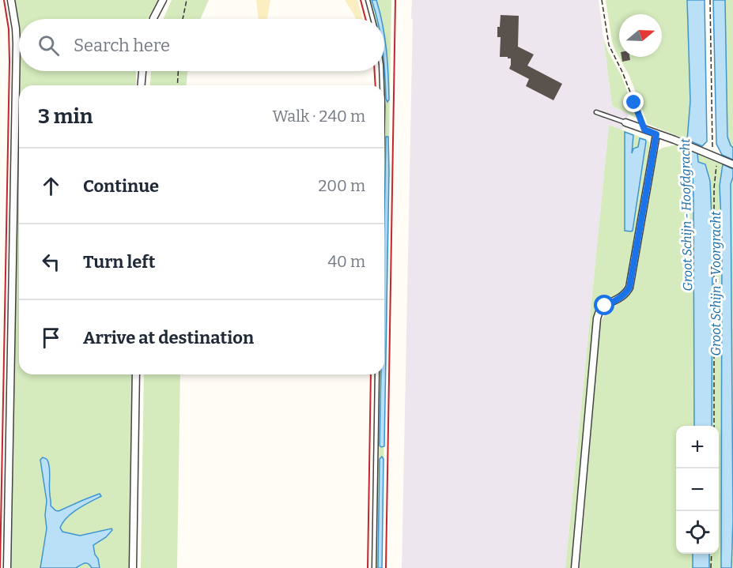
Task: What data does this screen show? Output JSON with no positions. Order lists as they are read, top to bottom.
{
  "water": ["Groot Schijn - Hoofdgracht", "Groot Schijn - Voorgracht"],
  "north": "right",
  "page": {
    "search": "Search here",
    "heading": ["3 min", "Walk · 240 m"],
    "list": [
      ["Continue", "200 m"],
      ["Turn left", "40 m"],
      "Arrive at destination"
    ],
    "map_buttons": ["+", "−"]
  }
}
